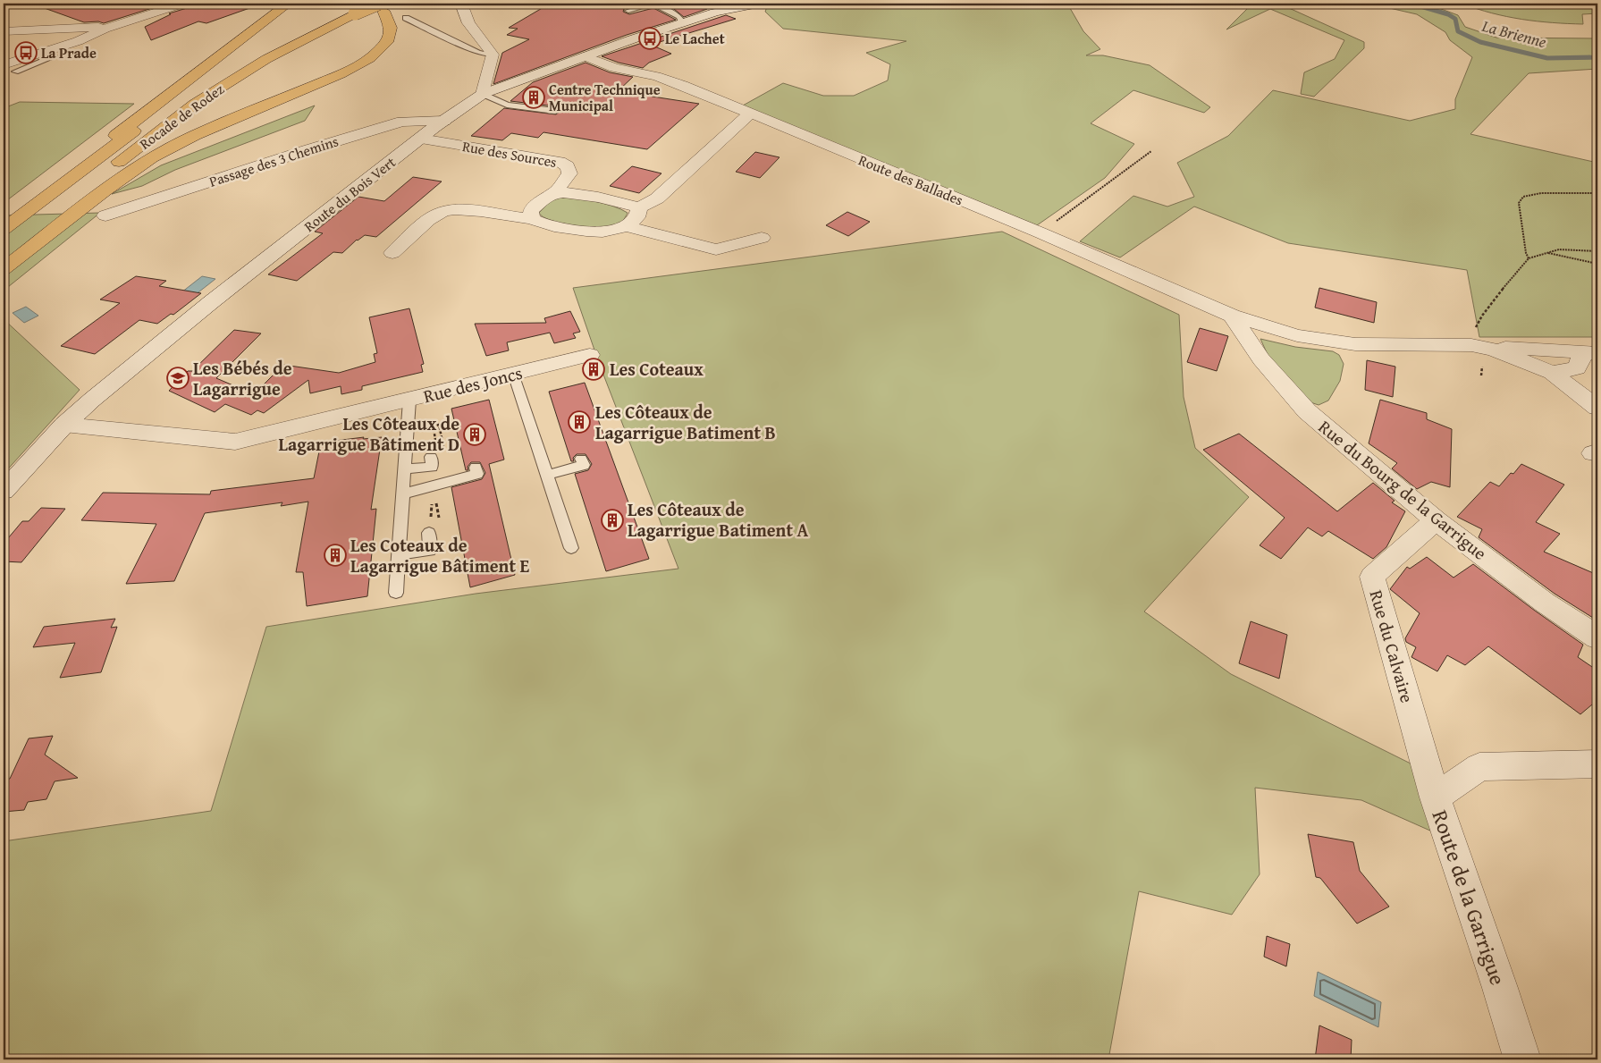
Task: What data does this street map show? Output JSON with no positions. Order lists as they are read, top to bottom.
{
  "streets": {
    "highway": ["Rocade de Rodez"],
    "street": [
      "Rue des Sources",
      "Passage des 3 Chemins",
      "Route des Ballades",
      "Route du Bois Vert",
      "Rue des Joncs",
      "Rue du Bourg de la Garrigue",
      "Rue du Calvaire",
      "Route de la Garrigue"
    ]
  },
  "crossings": [
    ["Rue des Sources", "Route du Bois Vert"],
    ["Passage des 3 Chemins", "Route du Bois Vert"],
    ["Route des Ballades", "Route du Bois Vert"],
    ["Route des Ballades", "Rue du Bourg de la Garrigue"],
    ["Route du Bois Vert", "Rue des Joncs"],
    ["Rue du Bourg de la Garrigue", "Rue du Calvaire"],
    ["Rue du Calvaire", "Route de la Garrigue"]
  ],
  "water": ["La Brienne"],
  "places": {
    "bus stop": ["Le Lachet", "La Prade"],
    "building": [
      "Centre Technique Municipal",
      "Les Coteaux",
      "Les Côteaux de Lagarrigue Batiment B",
      "Les Côteaux de Lagarrigue Bâtiment D",
      "Les Côteaux de Lagarrigue Batiment A",
      "Les Coteaux de Lagarrigue Bâtiment E"
    ],
    "school or university": ["Les Bébés de Lagarrigue"]
  }
}
